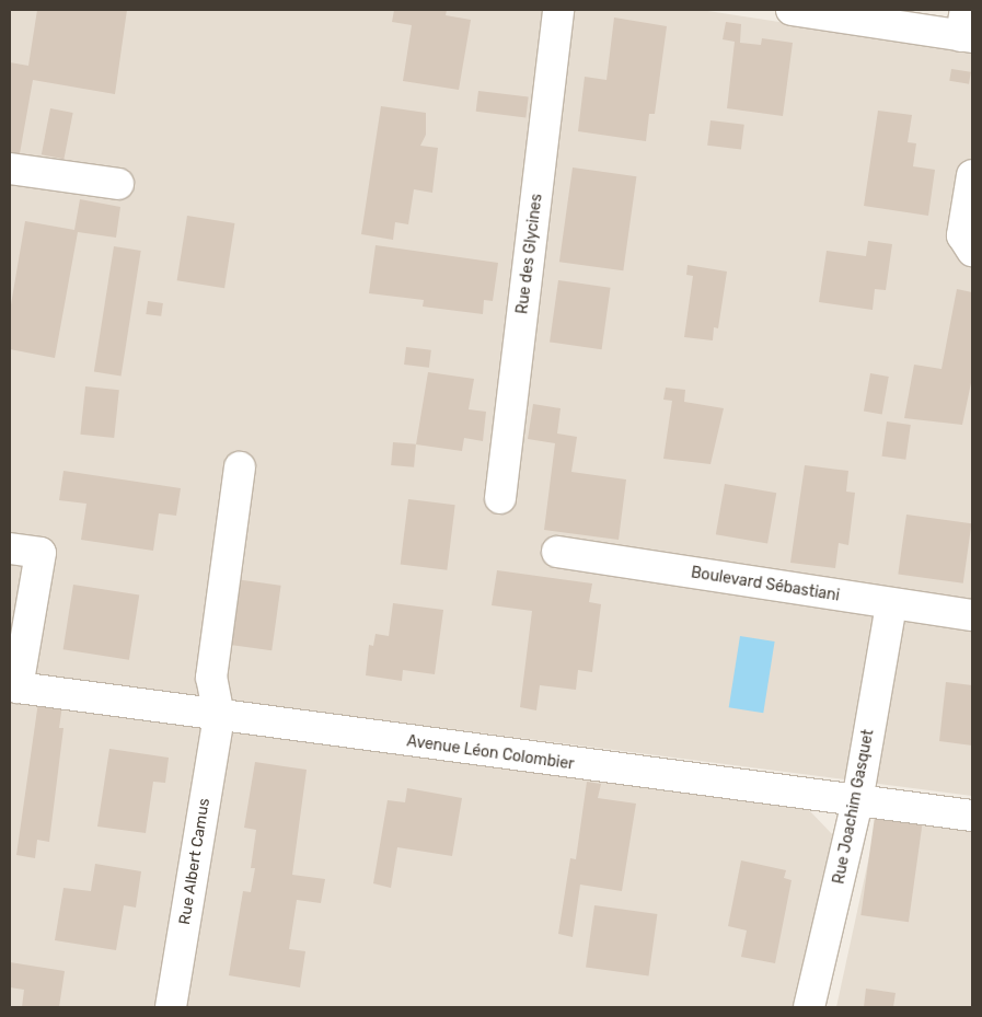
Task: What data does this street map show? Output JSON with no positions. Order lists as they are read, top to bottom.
{
  "streets": {
    "street": [
      "Rue des Glycines",
      "Boulevard Sébastiani",
      "Avenue Léon Colombier",
      "Rue Joachim Gasquet",
      "Rue Albert Camus"
    ]
  },
  "crossings": [
    ["Boulevard Sébastiani", "Rue Joachim Gasquet"],
    ["Avenue Léon Colombier", "Rue Joachim Gasquet"],
    ["Avenue Léon Colombier", "Rue Albert Camus"]
  ]
}
